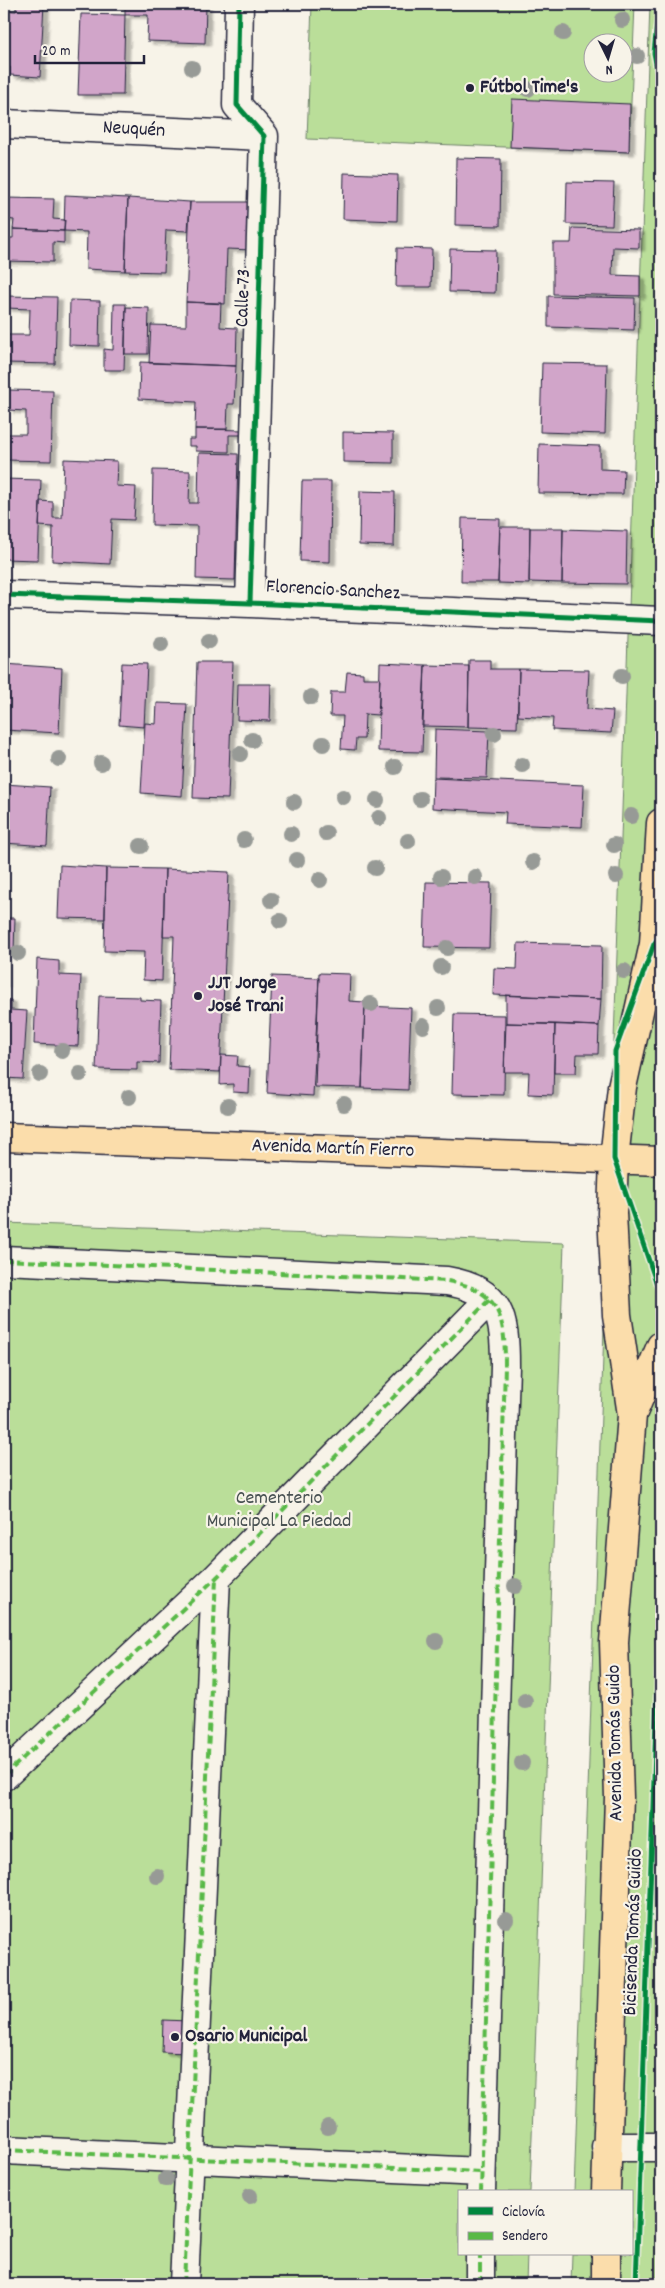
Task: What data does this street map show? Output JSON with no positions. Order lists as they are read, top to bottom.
{
  "streets": {
    "main road": ["Avenida Martín Fierro", "Avenida Tomás Guido"],
    "street": ["Neuquén", "Calle 73", "Florencio Sanchez"],
    "cycle path": ["Bicisenda Tomás Guido"]
  },
  "crossings": [
    ["Neuquén", "Calle 73"],
    ["Calle 73", "Florencio Sanchez"],
    ["Avenida Martín Fierro", "Avenida Tomás Guido"]
  ],
  "parks": ["Cementerio Municipal La Piedad"],
  "places": ["Fútbol Time's", "JJT Jorge José Trani", "Osario Municipal"],
  "legend": ["Ciclovía", "Sendero"],
  "scale_bar": "20 m",
  "north": "bottom"
}
